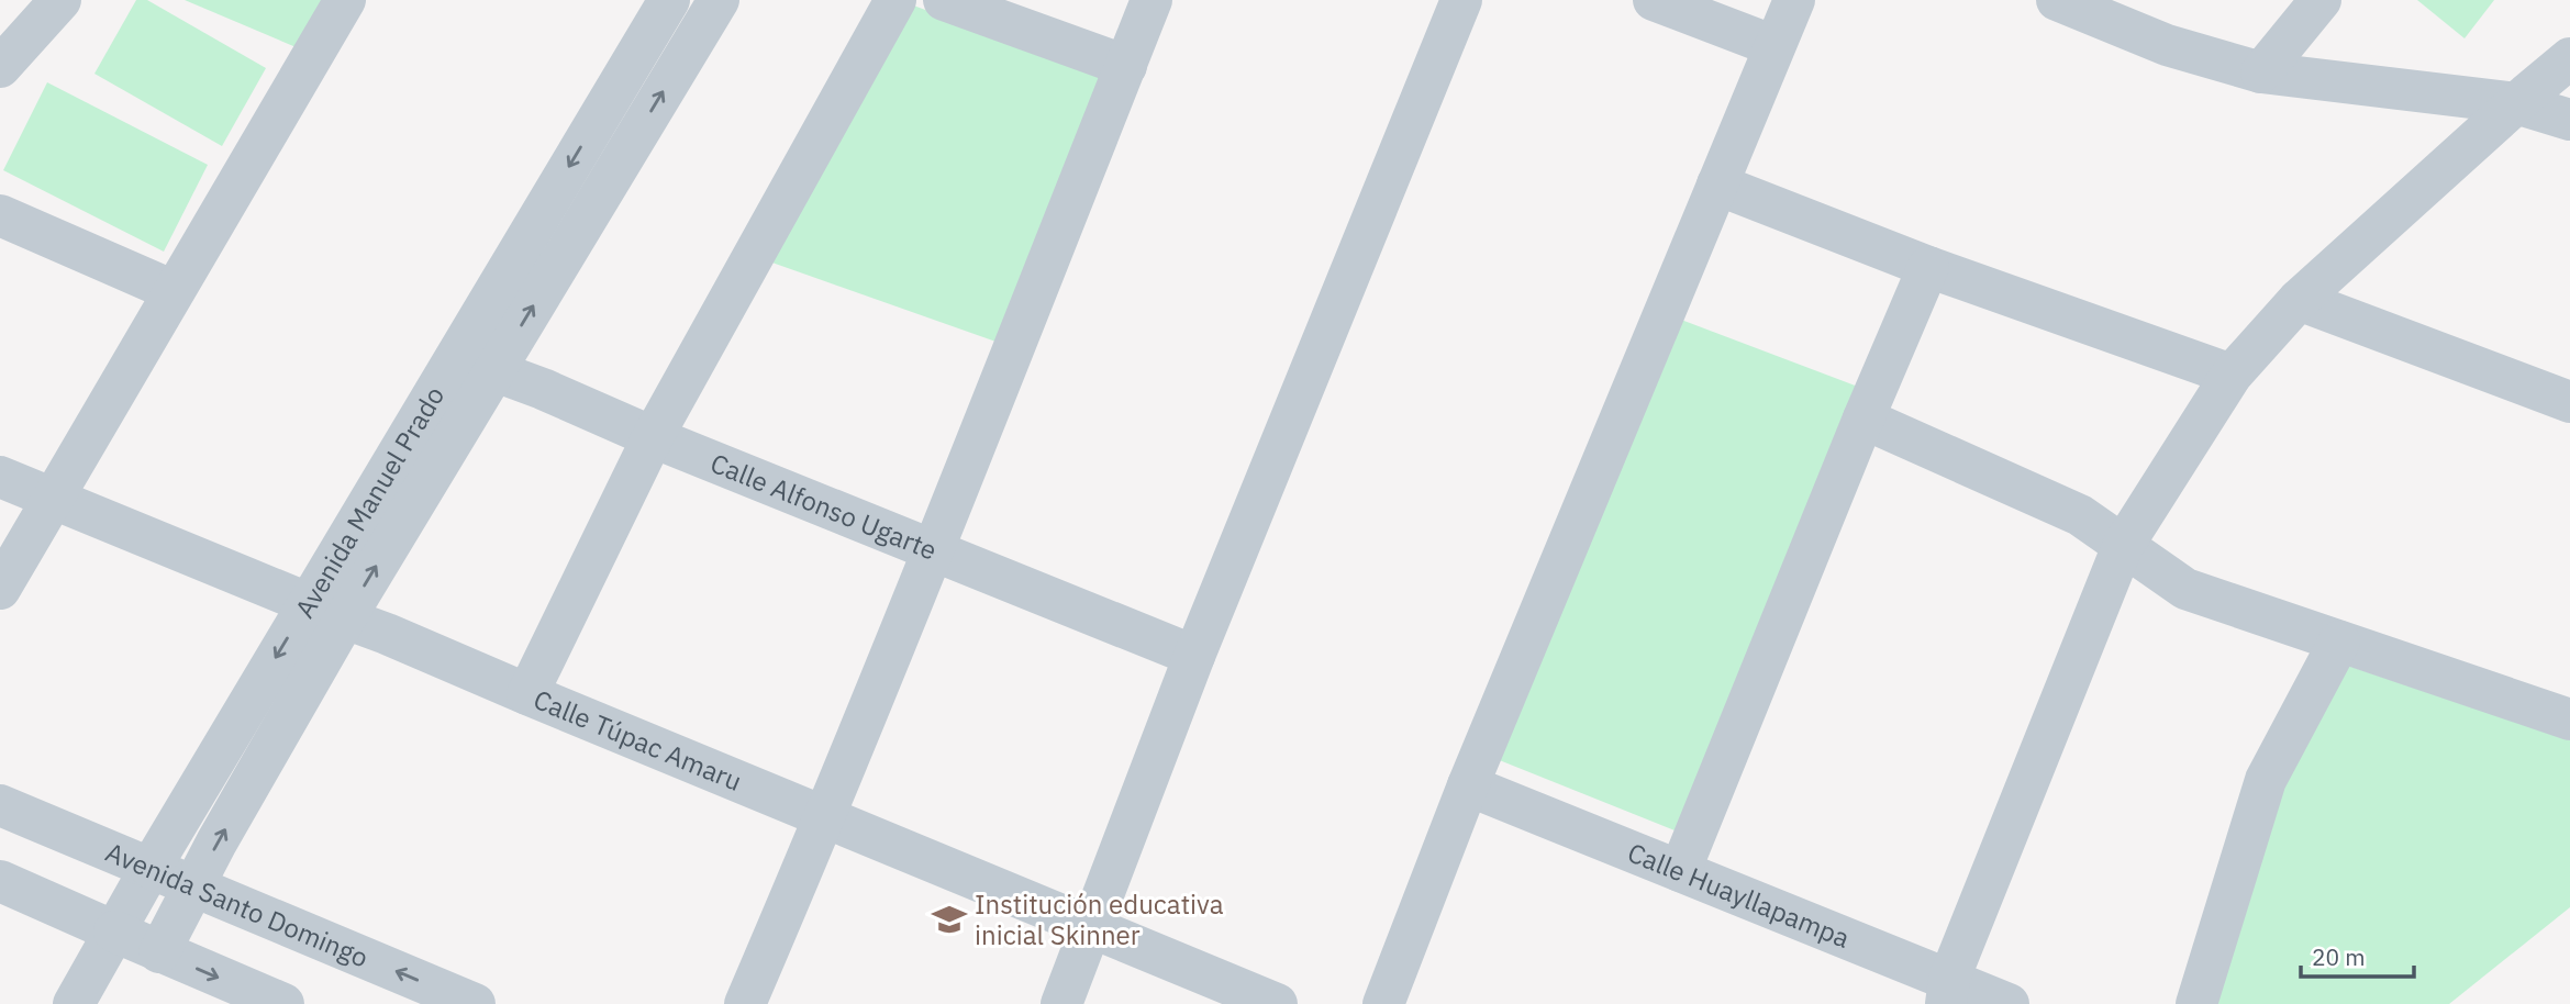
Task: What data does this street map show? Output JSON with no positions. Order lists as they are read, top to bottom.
{
  "streets": {
    "street": [
      "Avenida Manuel Prado",
      "Calle Alfonso Ugarte",
      "Calle Túpac Amaru",
      "Calle Huayllapampa",
      "Avenida Santo Domingo"
    ]
  },
  "crossings": [
    ["Avenida Manuel Prado", "Calle Alfonso Ugarte"],
    ["Avenida Manuel Prado", "Calle Túpac Amaru"],
    ["Avenida Manuel Prado", "Avenida Santo Domingo"]
  ],
  "places": {
    "school or university": ["Institución educativa inicial Skinner"]
  },
  "scale_bar": "20 m"
}
